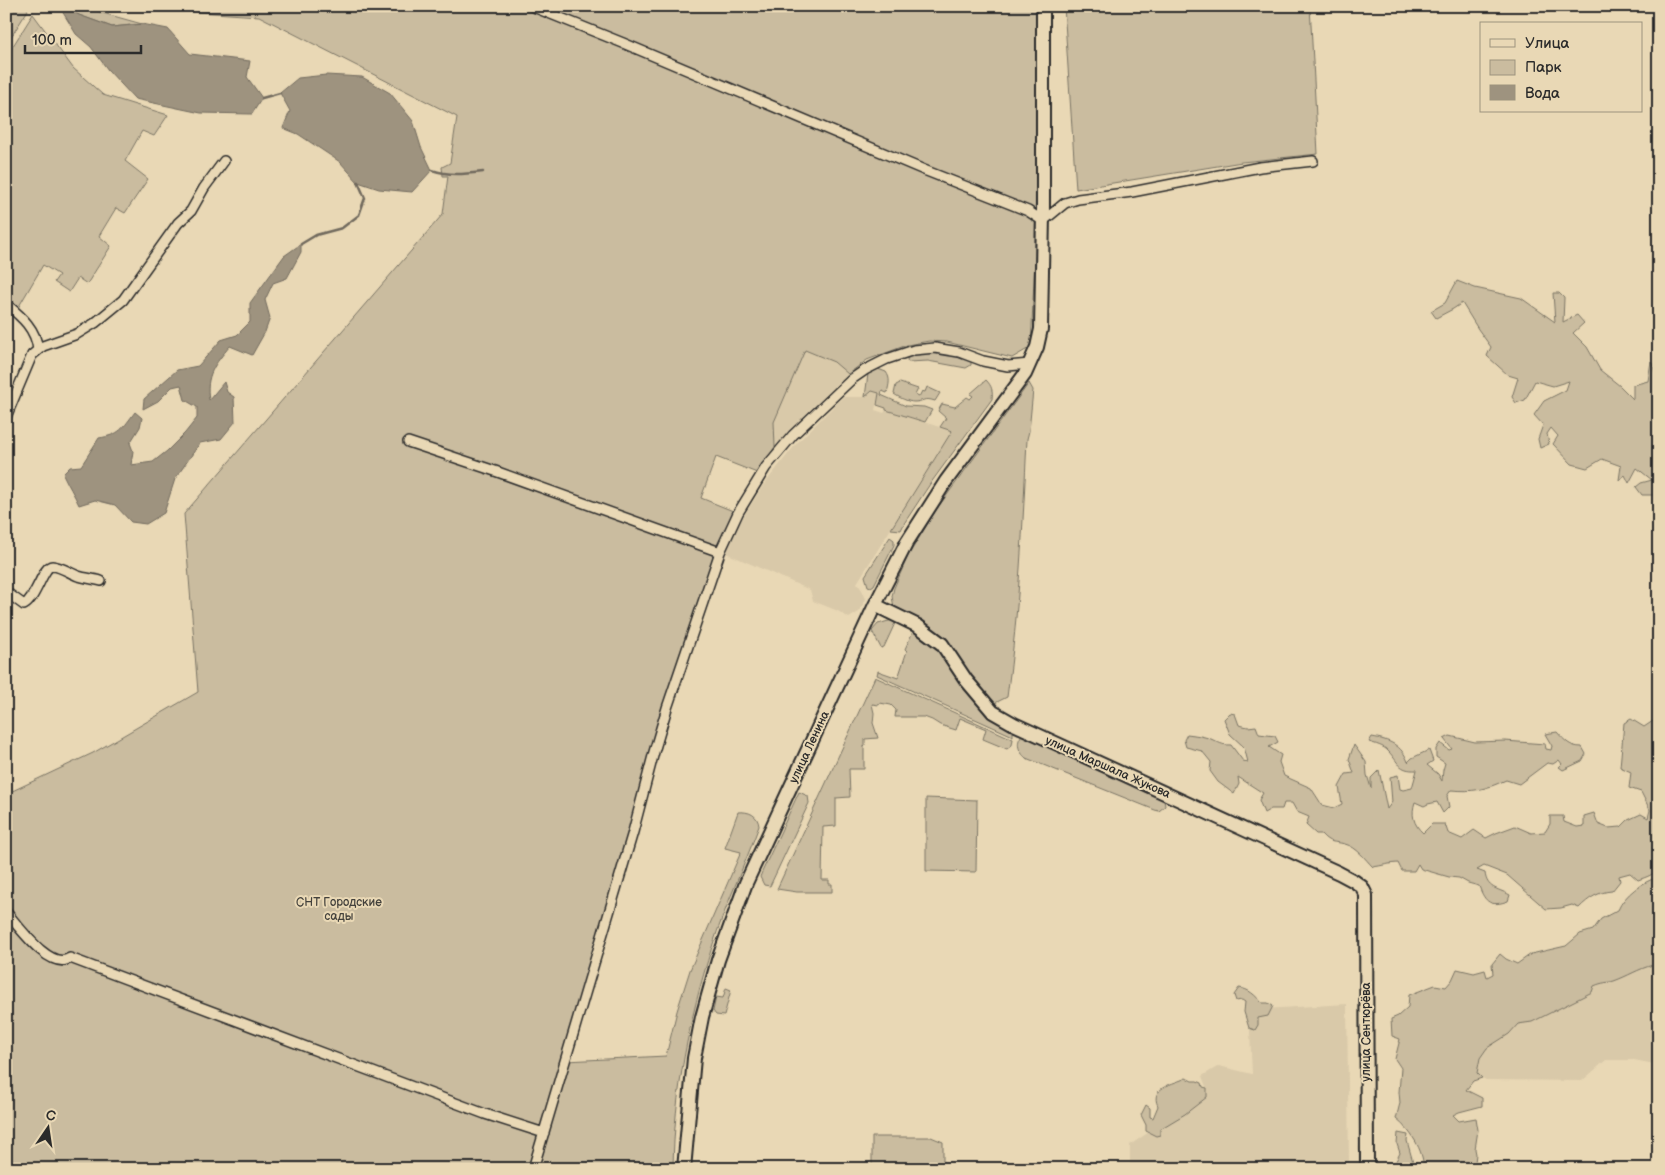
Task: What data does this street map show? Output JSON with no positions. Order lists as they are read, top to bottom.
{
  "streets": {
    "main road": ["улица Ленина", "улица Маршала Жукова", "улица Сентюрёва"]
  },
  "crossings": [
    ["улица Ленина", "улица Маршала Жукова"],
    ["улица Маршала Жукова", "улица Сентюрёва"]
  ],
  "parks": ["СНТ Городские сады"],
  "legend": ["Улица", "Парк", "Вода"],
  "scale_bar": "100 m",
  "north": "top"
}
